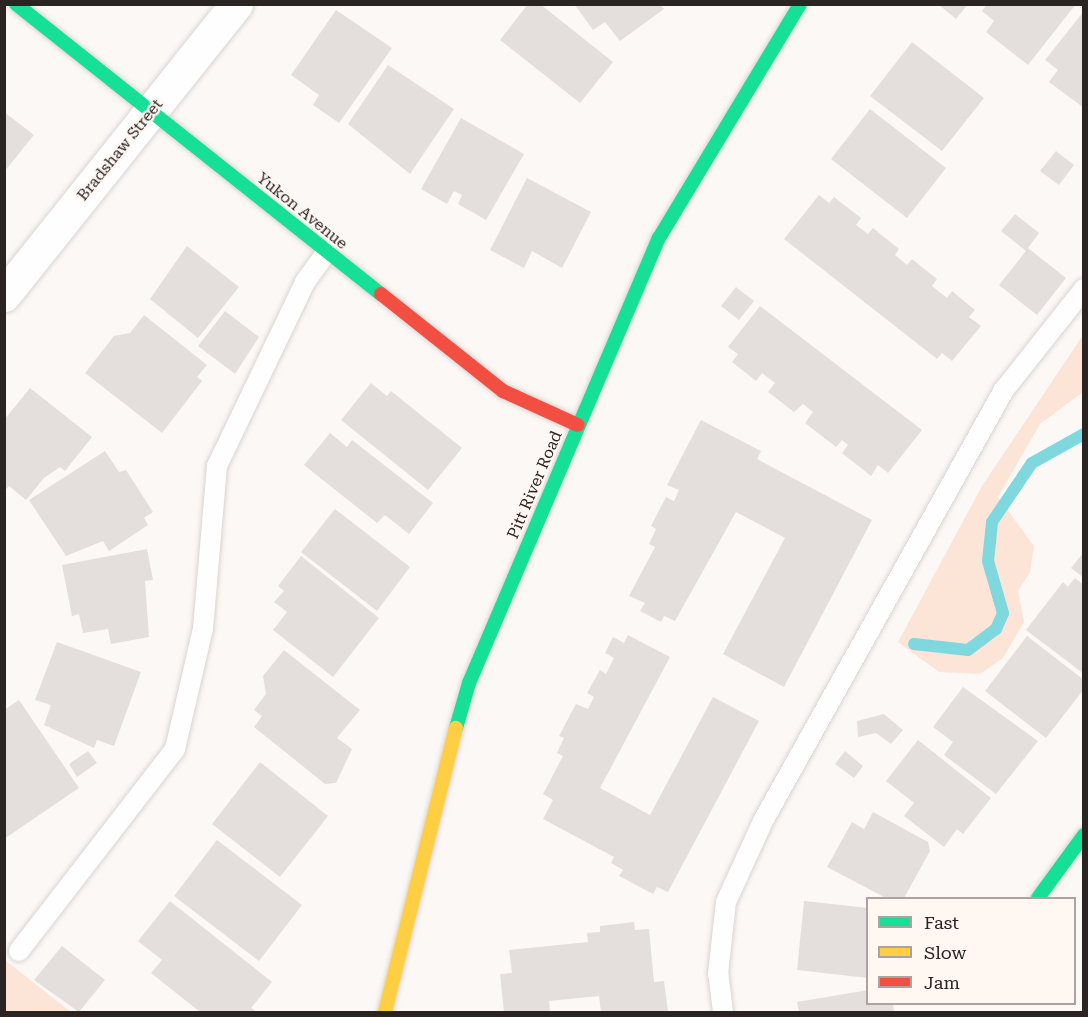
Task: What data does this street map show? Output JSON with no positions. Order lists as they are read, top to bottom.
{
  "streets": {
    "main road": ["Yukon Avenue", "Pitt River Road"],
    "street": ["Bradshaw Street"]
  },
  "crossings": [
    ["Bradshaw Street", "Yukon Avenue"],
    ["Yukon Avenue", "Pitt River Road"]
  ],
  "legend": ["Fast", "Slow", "Jam"]
}
